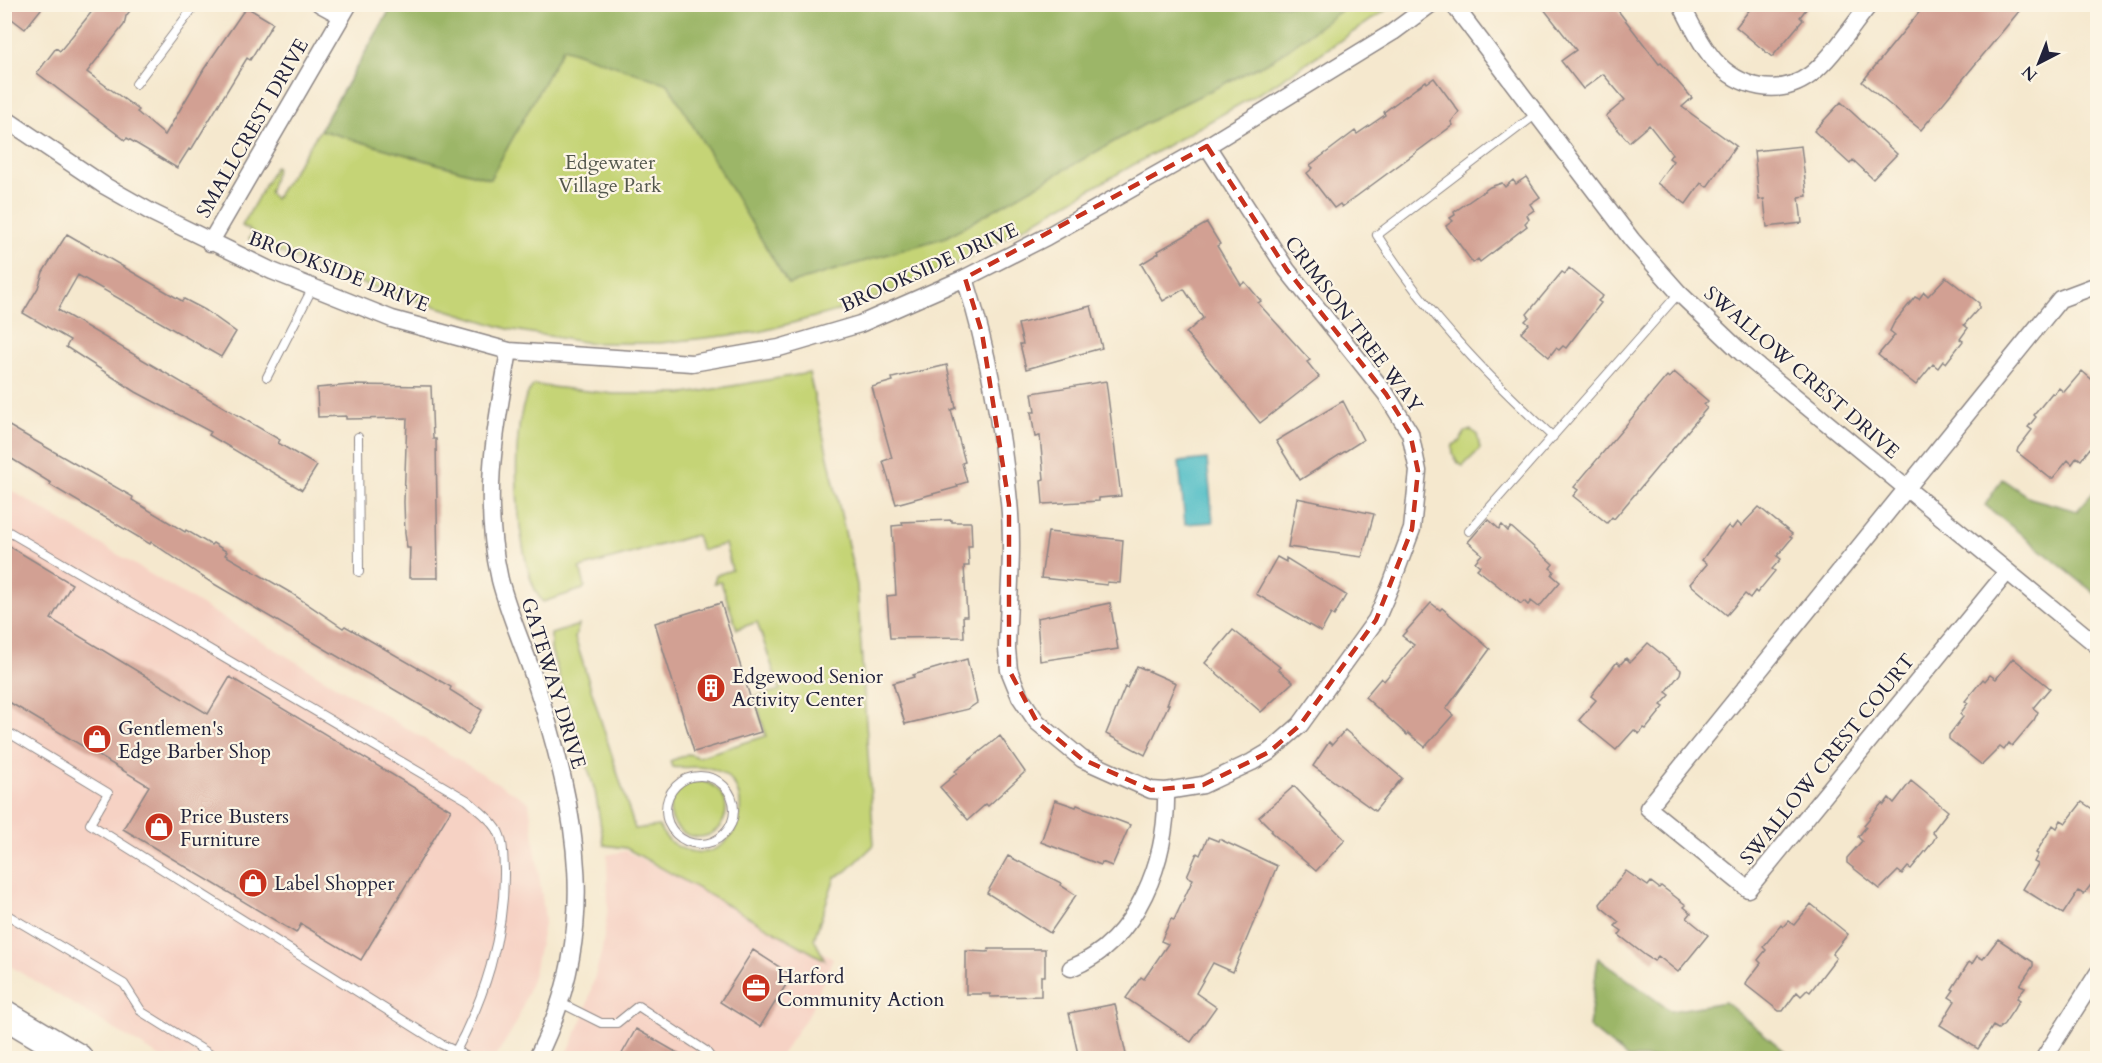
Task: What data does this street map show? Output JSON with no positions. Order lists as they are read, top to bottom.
{
  "streets": {
    "street": [
      "SMALLCREST DRIVE",
      "BROOKSIDE DRIVE",
      "CRIMSON TREE WAY",
      "SWALLOW CREST DRIVE",
      "GATEWAY DRIVE",
      "SWALLOW CREST COURT"
    ]
  },
  "crossings": [
    ["SMALLCREST DRIVE", "BROOKSIDE DRIVE"],
    ["BROOKSIDE DRIVE", "CRIMSON TREE WAY"],
    ["BROOKSIDE DRIVE", "GATEWAY DRIVE"],
    ["SWALLOW CREST DRIVE", "SWALLOW CREST COURT"]
  ],
  "parks": ["Edgewater Village Park"],
  "places": {
    "building": ["Edgewood Senior Activity Center"],
    "shop": ["Gentlemen's Edge Barber Shop", "Price Busters Furniture", "Label Shopper"],
    "office": ["Harford Community Action"]
  },
  "north": "bottom left"
}
